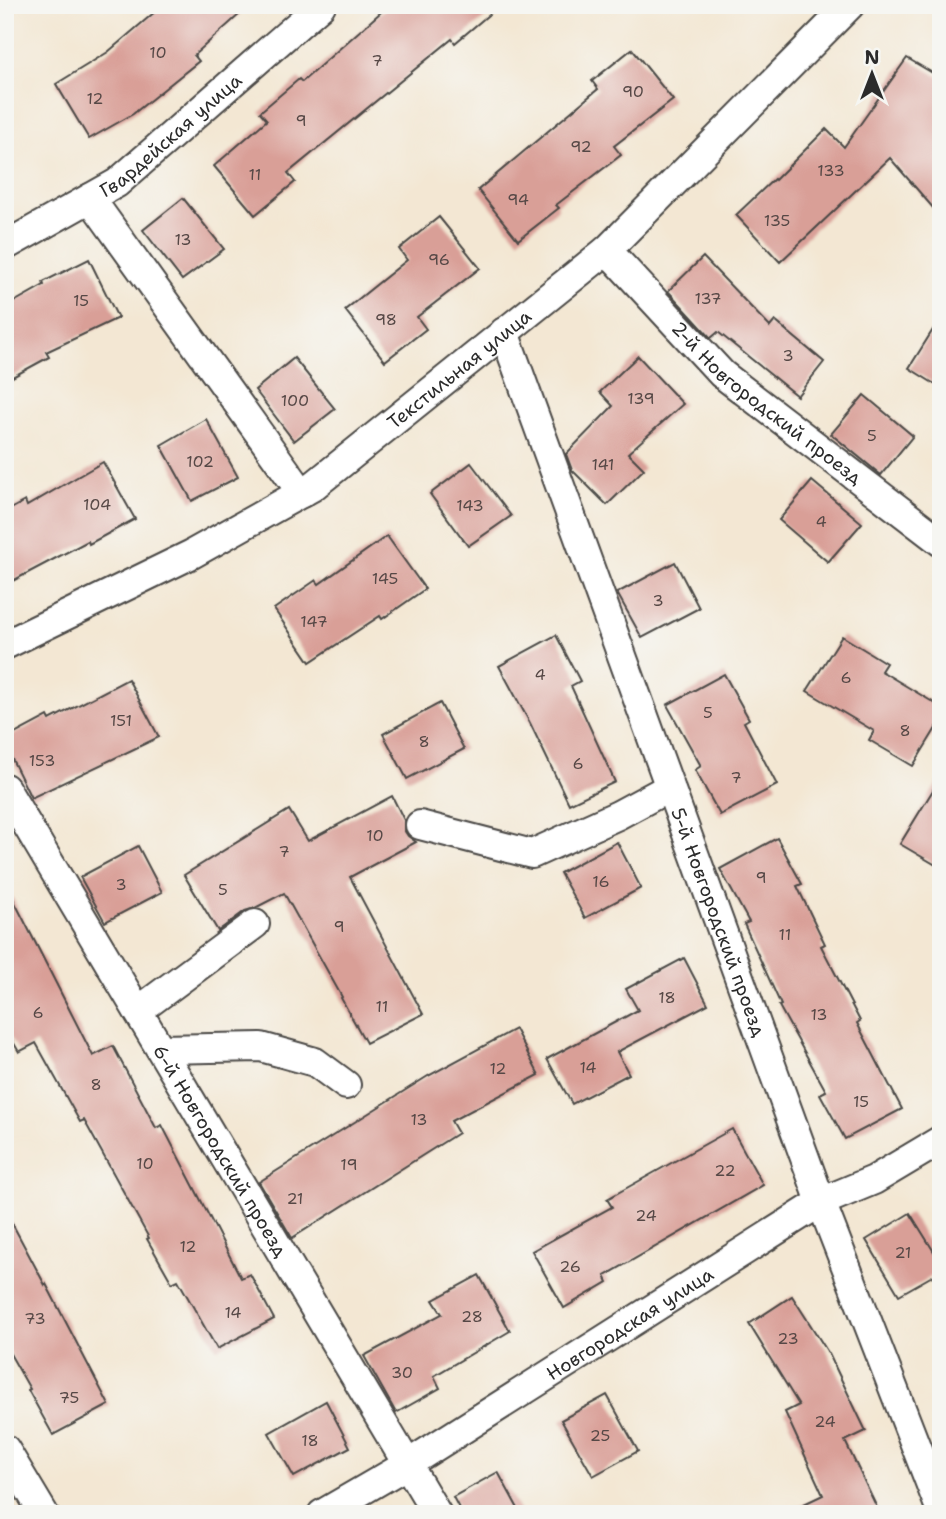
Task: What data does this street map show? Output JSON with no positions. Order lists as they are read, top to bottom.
{
  "streets": {
    "street": [
      "Гвардейская улица",
      "Текстильная улица",
      "2-й Новгородский проезд",
      "5-й Новгородский проезд",
      "6-й Новгородский проезд",
      "Новгородская улица"
    ]
  },
  "crossings": [
    ["Текстильная улица", "2-й Новгородский проезд"],
    ["Текстильная улица", "5-й Новгородский проезд"],
    ["5-й Новгородский проезд", "Новгородская улица"],
    ["6-й Новгородский проезд", "Новгородская улица"]
  ],
  "house_numbers": [
    "10",
    "7",
    "90",
    "12",
    "9",
    "92",
    "133",
    "11",
    "94",
    "135",
    "13",
    "96",
    "137",
    "15",
    "98",
    "3",
    "139",
    "100",
    "5",
    "102",
    "141",
    "104",
    "143",
    "4",
    "145",
    "3",
    "147",
    "4",
    "6",
    "5",
    "151",
    "8",
    "8",
    "153",
    "6",
    "7",
    "10",
    "7",
    "9",
    "16",
    "3",
    "5",
    "9",
    "11",
    "18",
    "11",
    "6",
    "13",
    "14",
    "12",
    "8",
    "15",
    "13",
    "10",
    "19",
    "22",
    "21",
    "24",
    "12",
    "21",
    "26",
    "14",
    "28",
    "73",
    "23",
    "30",
    "75",
    "24",
    "25",
    "18"
  ],
  "north": "top"
}
